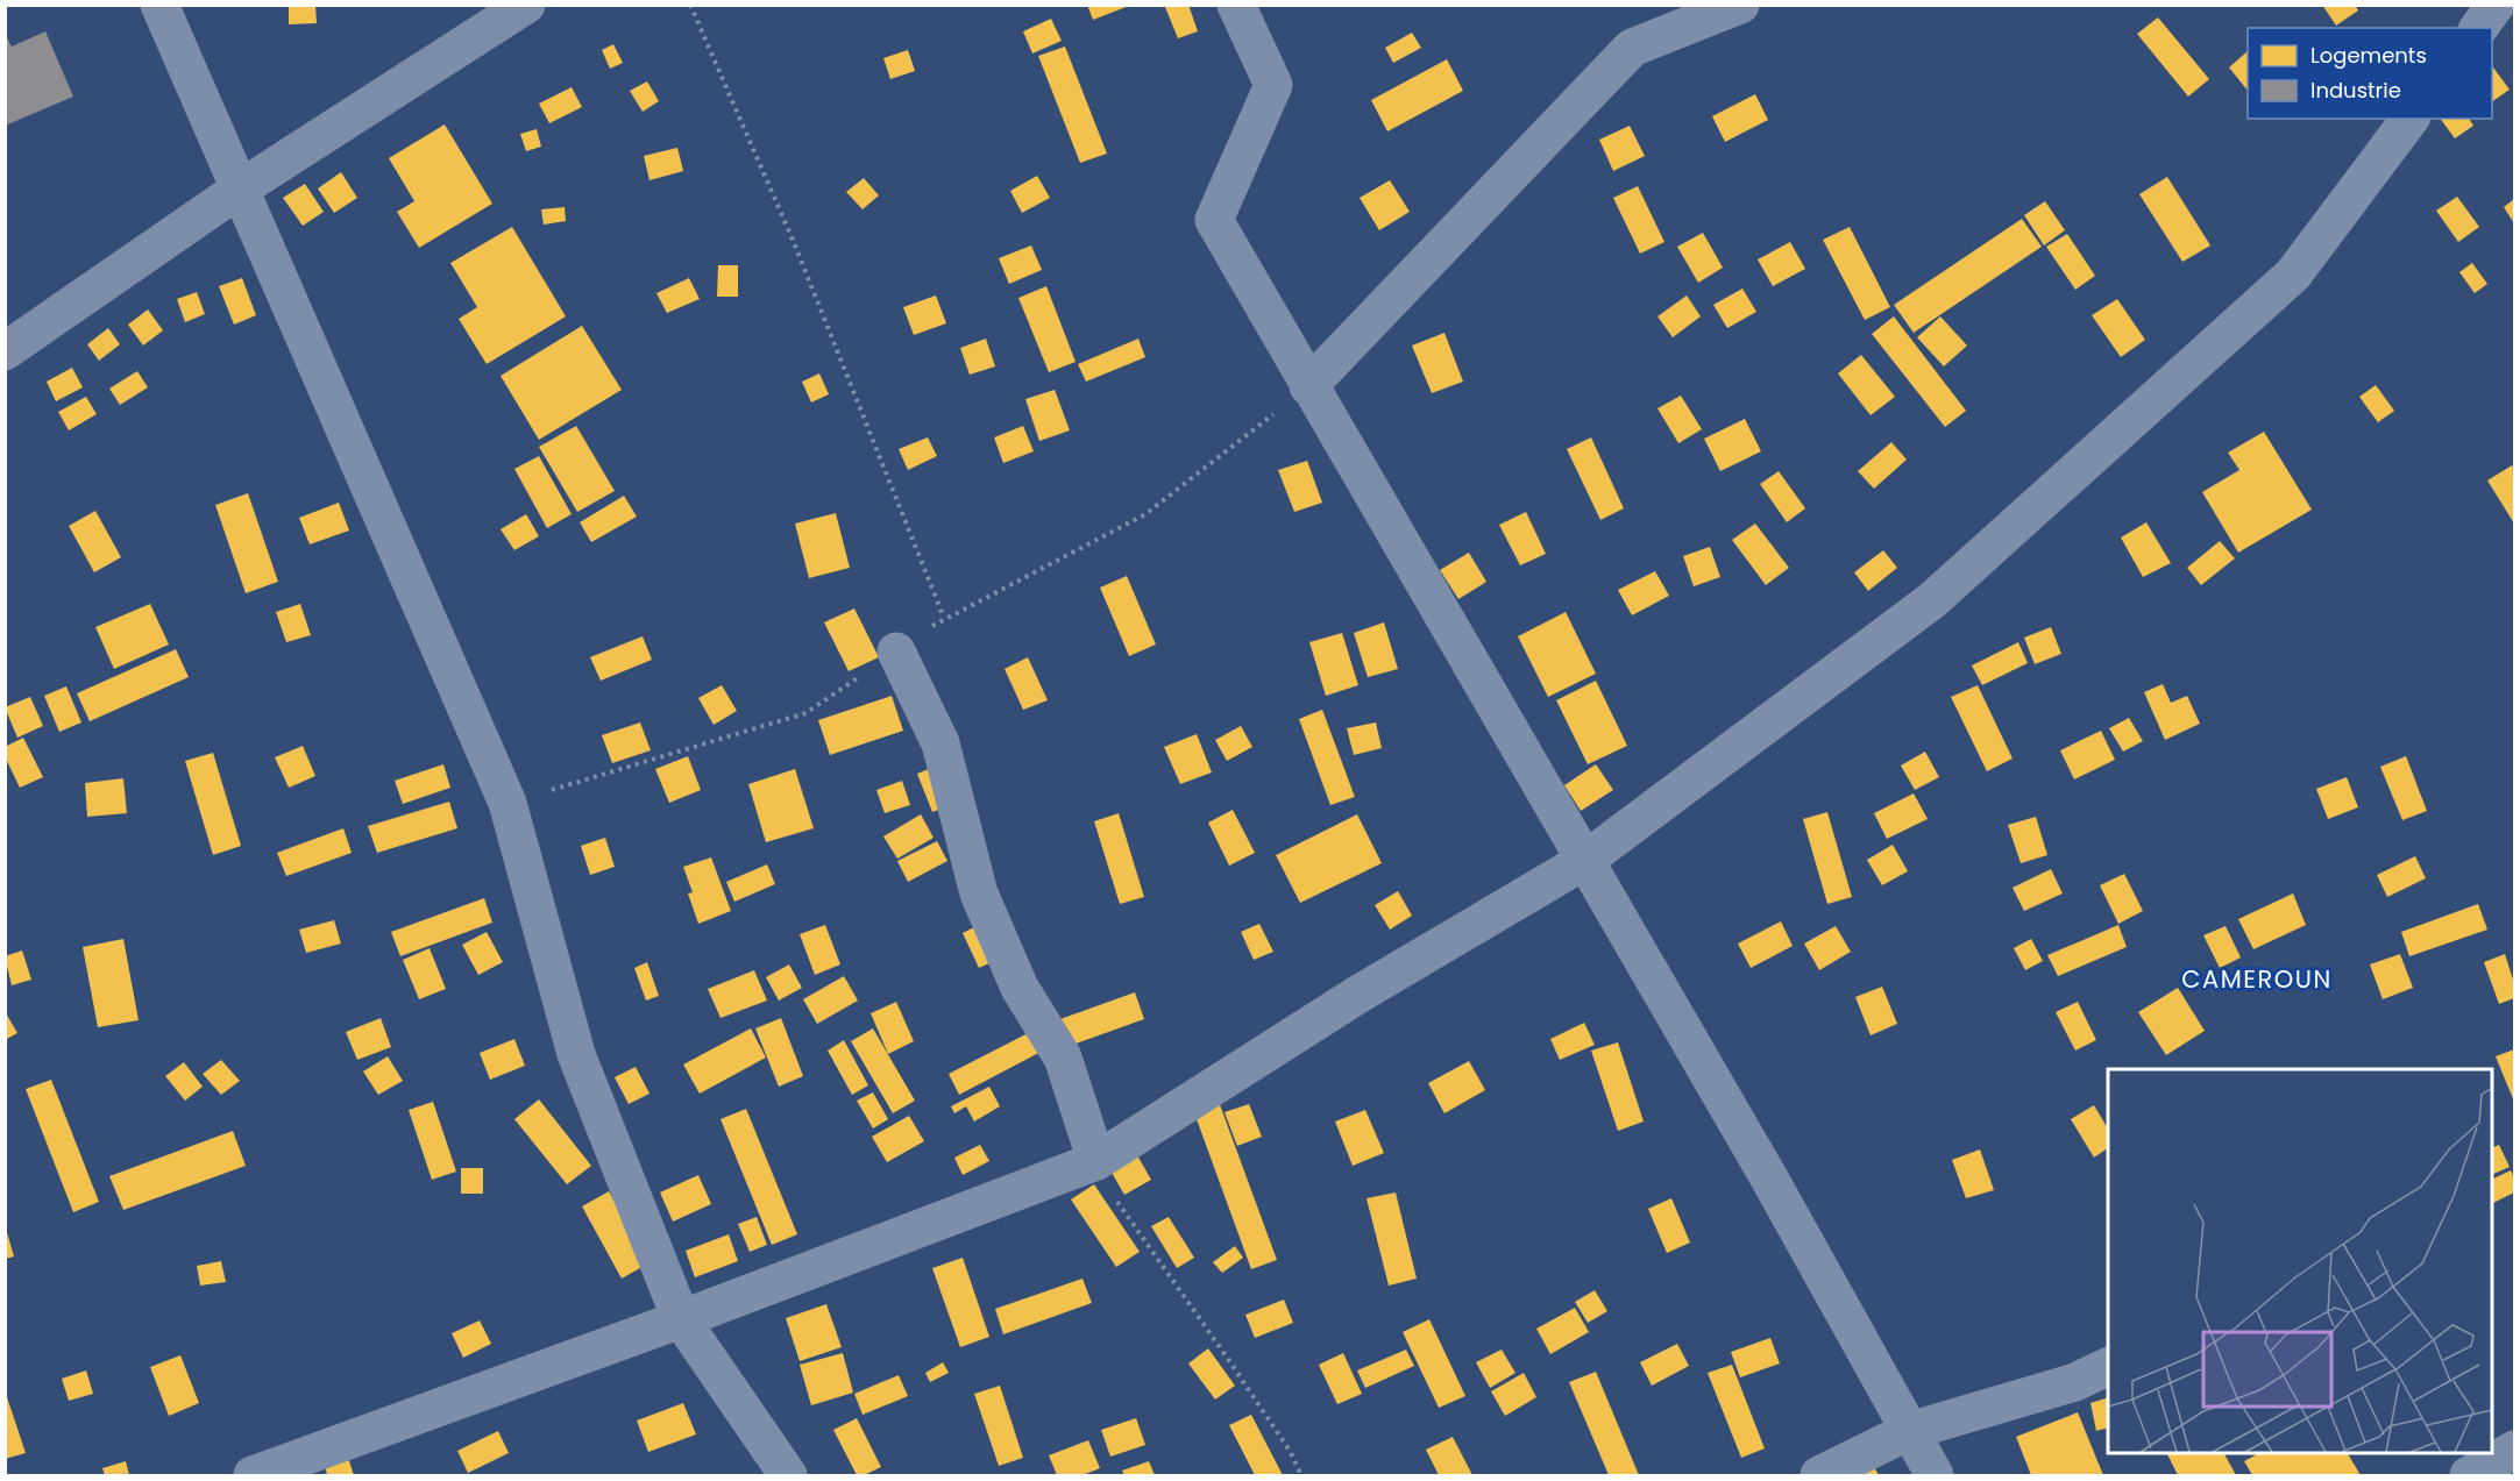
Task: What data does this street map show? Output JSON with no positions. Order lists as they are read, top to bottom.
{
  "districts": ["CAMEROUN"],
  "legend": ["Logements", "Industrie"]
}
